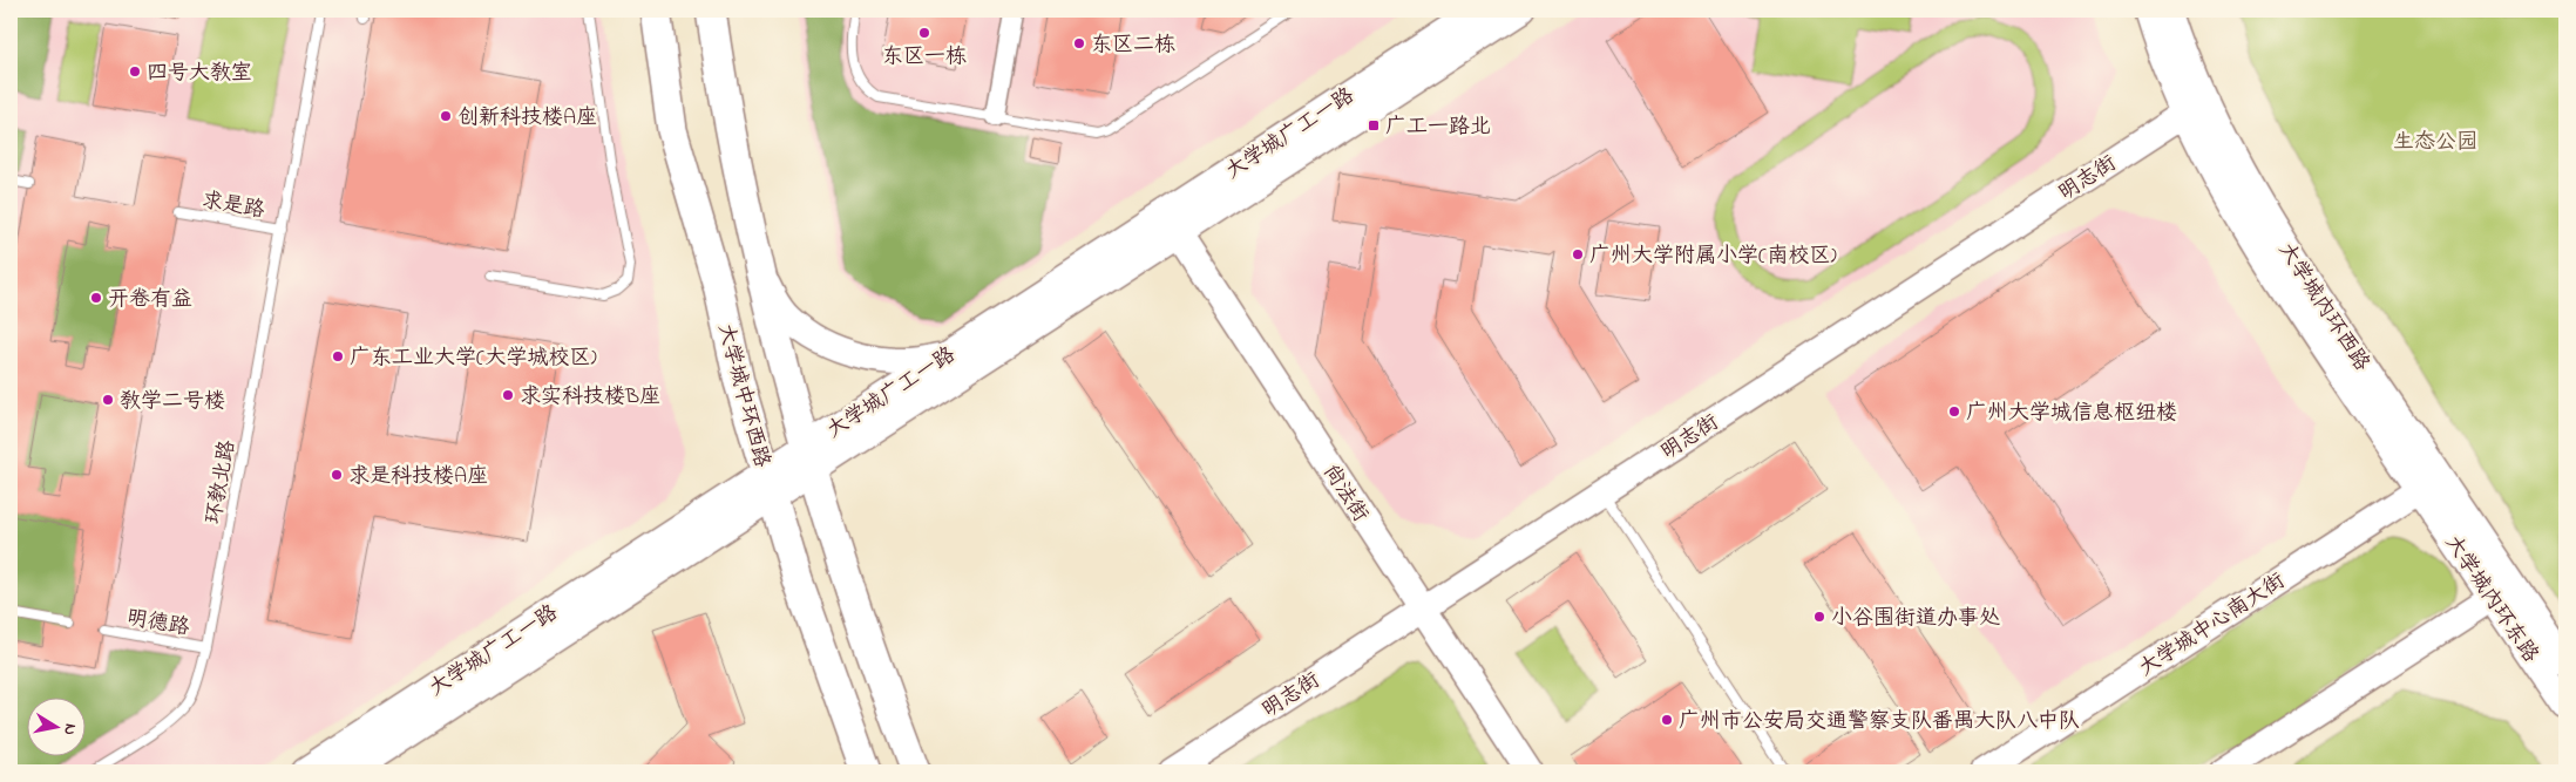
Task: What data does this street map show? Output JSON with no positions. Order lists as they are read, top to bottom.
{
  "streets": {
    "main road": [
      "大学城广工一路",
      "明志街",
      "大学城内环西路",
      "大学城中环西路",
      "尚法街",
      "大学城内环东路",
      "大学城中心南大街"
    ],
    "lane": ["求是路", "环教北路", "明德路"]
  },
  "crossings": [
    ["大学城广工一路", "大学城中环西路"],
    ["大学城广工一路", "尚法街"],
    ["明志街", "大学城内环西路"],
    ["明志街", "尚法街"],
    ["求是路", "环教北路"],
    ["大学城内环西路", "大学城内环东路"],
    ["大学城内环西路", "大学城中心南大街"],
    ["环教北路", "明德路"]
  ],
  "parks": ["生态公园"],
  "places": {
    "other": [
      "东区一栋",
      "东区二栋",
      "四号大教室",
      "创新科技楼A座",
      "广州大学附属小学(南校区)",
      "开卷有益",
      "广东工业大学(大学城校区)",
      "求实科技楼B座",
      "教学二号楼",
      "广州大学城信息枢纽楼",
      "求是科技楼A座",
      "小谷围街道办事处",
      "广州市公安局交通警察支队番禺大队八中队"
    ],
    "transit": ["广工一路北"]
  },
  "north": "right"
}
